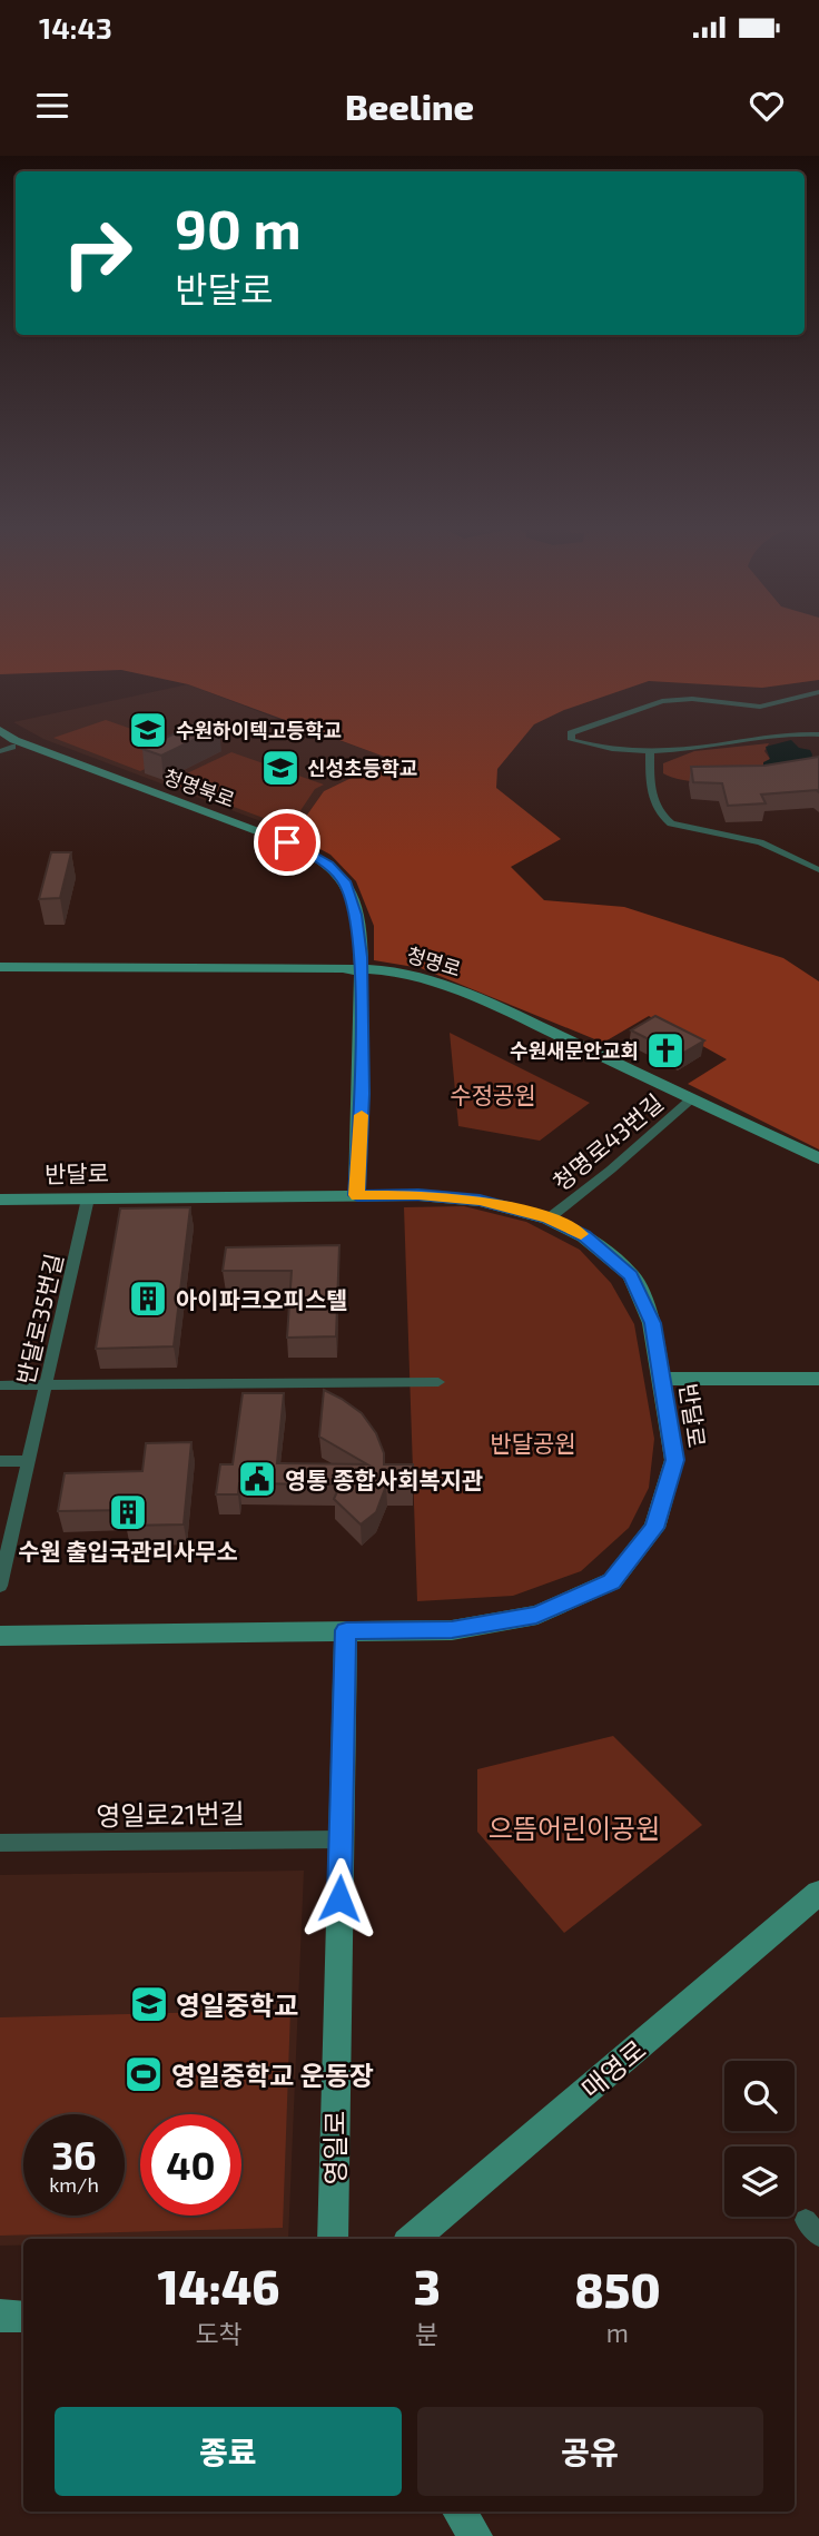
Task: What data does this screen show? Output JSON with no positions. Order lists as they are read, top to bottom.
{
  "streets": {
    "street": [
      "청명북로",
      "청명로",
      "청명로43번길",
      "반달로",
      "반달로35번길",
      "영일로21번길",
      "매영로",
      "영일로"
    ]
  },
  "crossings": [
    ["청명북로", "청명로"],
    ["청명북로", "반달로"],
    ["청명로", "청명로43번길"],
    ["청명로43번길", "반달로"],
    ["반달로", "반달로35번길"],
    ["반달로", "영일로"],
    ["영일로21번길", "영일로"]
  ],
  "parks": ["수정공원", "반달공원", "으뜸어린이공원"],
  "places": {
    "school or university": ["수원하이텍고등학교", "신성초등학교", "영일중학교"],
    "church": ["수원새문안교회"],
    "building": ["아이파크오피스텔", "수원 출입국관리사무소"],
    "public building": ["영통 종합사회복지관"],
    "sports": ["영일중학교 운동장"]
  },
  "page": {
    "status": "14:43",
    "header": "Beeline",
    "turn": ["90 m", "반달로"],
    "speed": "36 km/h",
    "limit": "40",
    "eta": [
      "14:46",
      "도착",
      "3",
      "분",
      "850",
      "m"
    ],
    "buttons": ["종료", "공유"]
  }
}
